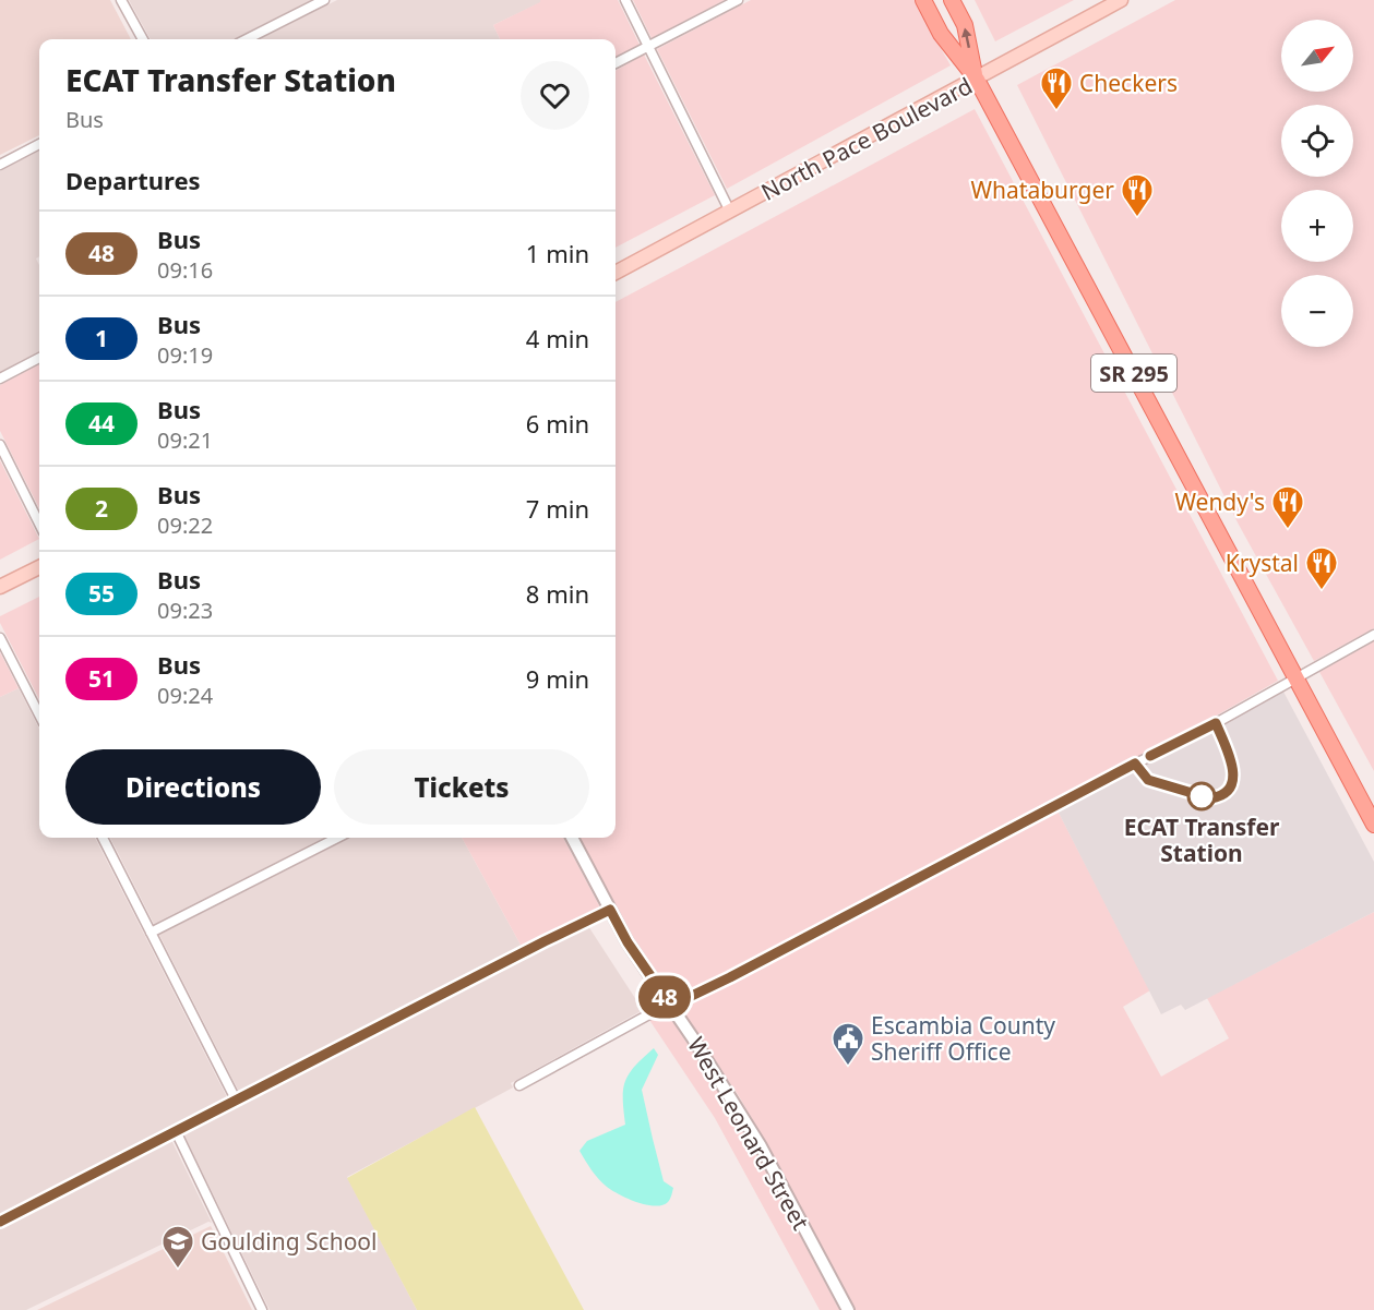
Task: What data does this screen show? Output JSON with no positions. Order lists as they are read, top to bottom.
{
  "streets": {
    "main road": ["North Pace Boulevard", "SR 295"],
    "street": ["West Leonard Street"]
  },
  "crossings": [
    ["North Pace Boulevard", "SR 295"]
  ],
  "places": {
    "restaurant": [
      "Checkers",
      "Whataburger",
      "Wendy's",
      "Krystal"
    ],
    "other": ["ECAT Transfer Station"],
    "public building": ["Escambia County Sheriff Office"],
    "school or university": ["Goulding School"]
  },
  "lines": ["bus line 48"],
  "north": "top right",
  "page": {
    "on_map": "48",
    "map_buttons": ["+", "−"],
    "heading": [
      ["ECAT Transfer Station", "Bus"],
      "Departures"
    ],
    "list": [
      {
        "mark": "48",
        "name": "Bus",
        "note": "09:16",
        "value": "1 min"
      },
      {
        "mark": "1",
        "name": "Bus",
        "note": "09:19",
        "value": "4 min"
      },
      {
        "mark": "44",
        "name": "Bus",
        "note": "09:21",
        "value": "6 min"
      },
      {
        "mark": "2",
        "name": "Bus",
        "note": "09:22",
        "value": "7 min"
      },
      {
        "mark": "55",
        "name": "Bus",
        "note": "09:23",
        "value": "8 min"
      },
      {
        "mark": "51",
        "name": "Bus",
        "note": "09:24",
        "value": "9 min"
      }
    ],
    "buttons": ["Directions", "Tickets"]
  }
}
